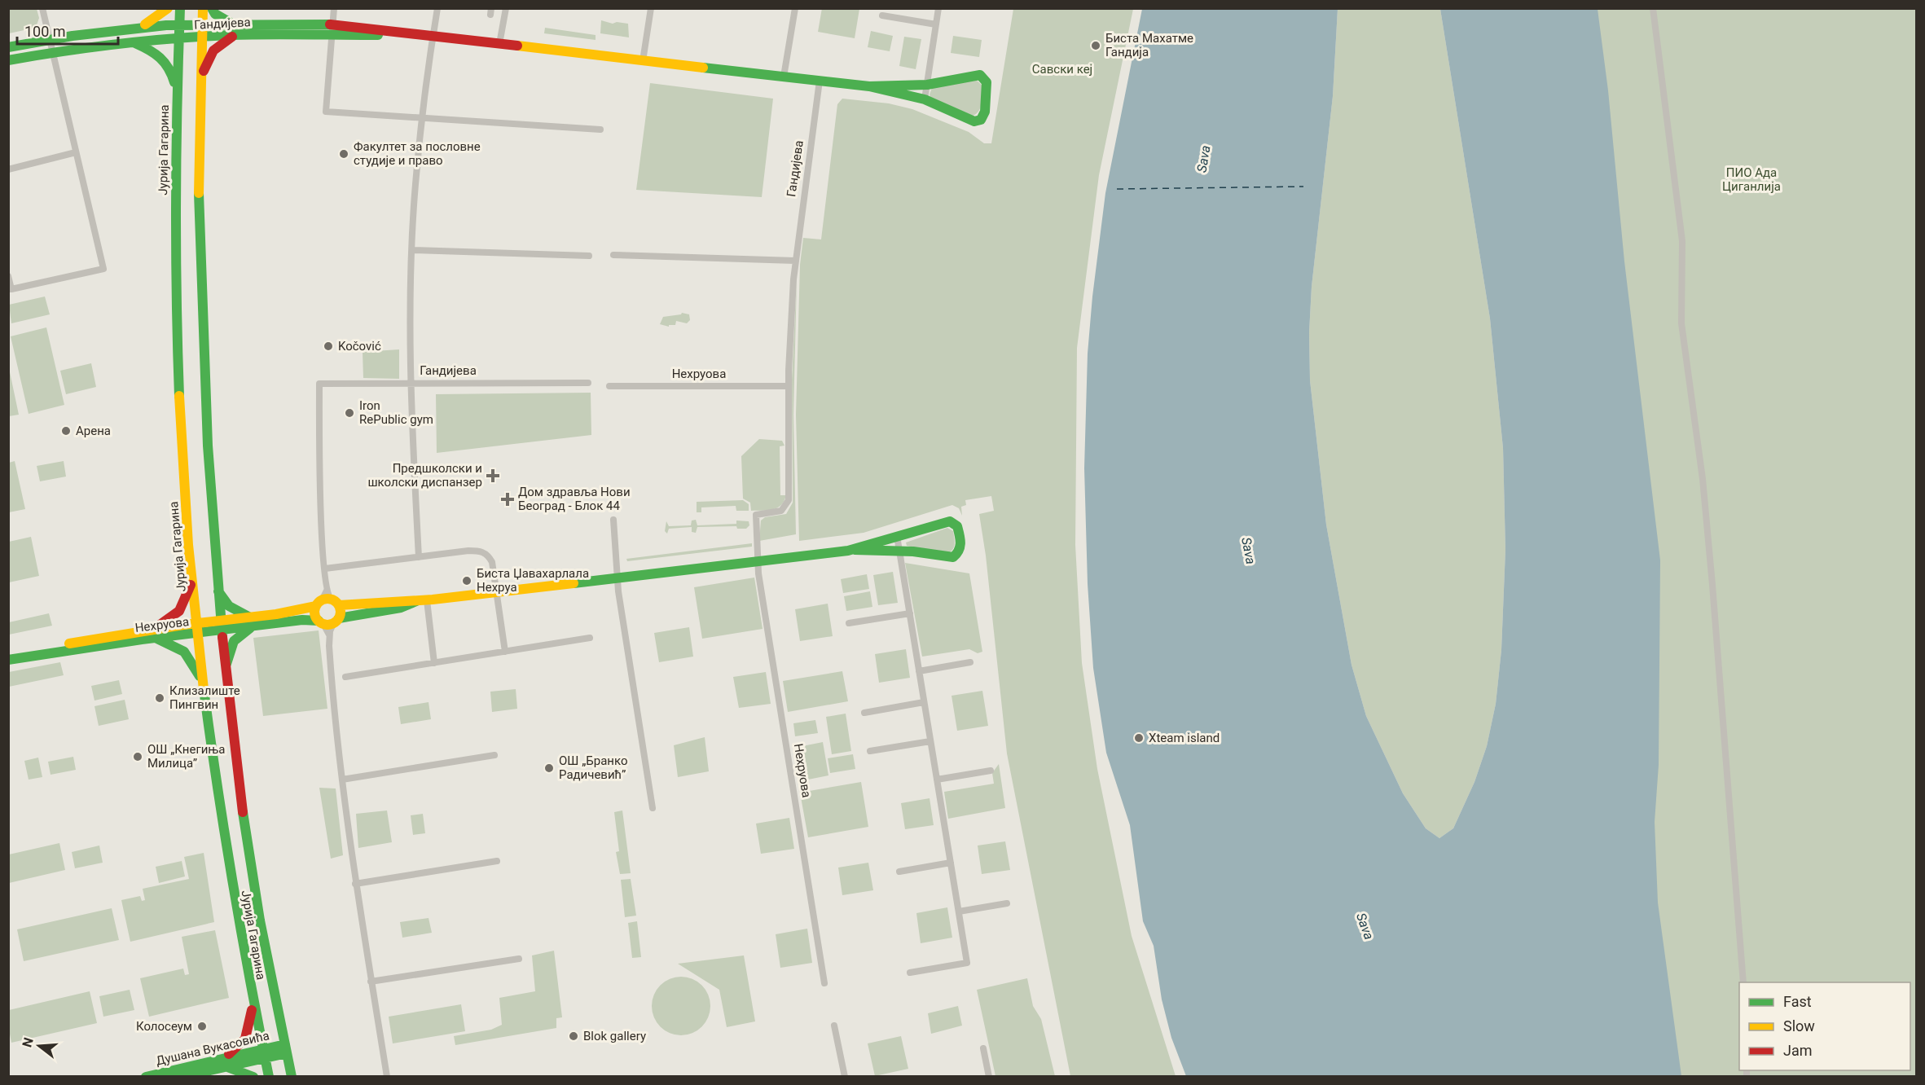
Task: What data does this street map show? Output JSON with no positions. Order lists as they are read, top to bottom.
{
  "streets": {
    "main road": [
      "Гандијева",
      "Јурија Гагарина",
      "Нехруова",
      "Душана Вукасовића"
    ]
  },
  "crossings": [
    ["Гандијева", "Јурија Гагарина"],
    ["Гандијева", "Нехруова"],
    ["Јурија Гагарина", "Нехруова"],
    ["Јурија Гагарина", "Душана Вукасовића"]
  ],
  "water": ["Sava"],
  "parks": ["Савски кеј", "ПИО Ада Циганлија"],
  "places": {
    "other": [
      "Биста Махатме Гандија",
      "Факултет за пословне студије и право",
      "Kočović",
      "Iron RePublic gym",
      "Арена",
      "Биста Џавахарлала Нехруа",
      "Клизалиште Пингвин",
      "Xteam island",
      "ОШ „Кнегиња Милица”",
      "ОШ „Бранко Радичевић”",
      "Колосеум",
      "Blok gallery"
    ],
    "health": ["Предшколски и школски диспанзер", "Дом здравља Нови Београд - Блок 44"]
  },
  "legend": ["Fast", "Slow", "Jam"],
  "scale_bar": "100 m",
  "north": "left"
}
